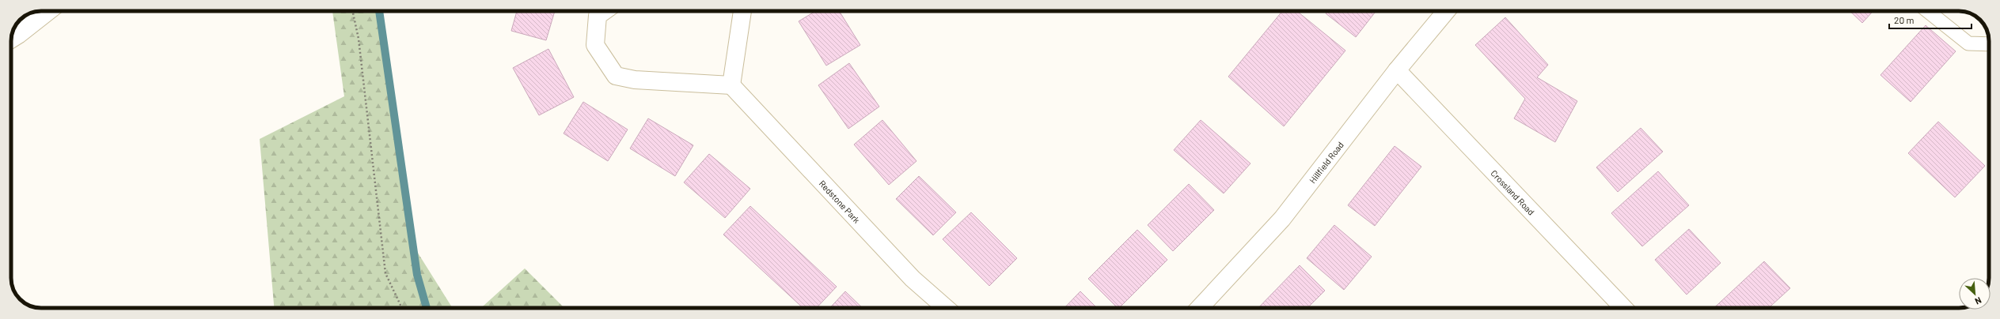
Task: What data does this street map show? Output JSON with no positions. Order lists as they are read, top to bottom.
{
  "streets": {
    "street": ["Hillfield Road", "Crossland Road", "Redstone Park"]
  },
  "crossings": [
    ["Hillfield Road", "Crossland Road"]
  ],
  "scale_bar": "20 m",
  "north": "bottom right"
}
